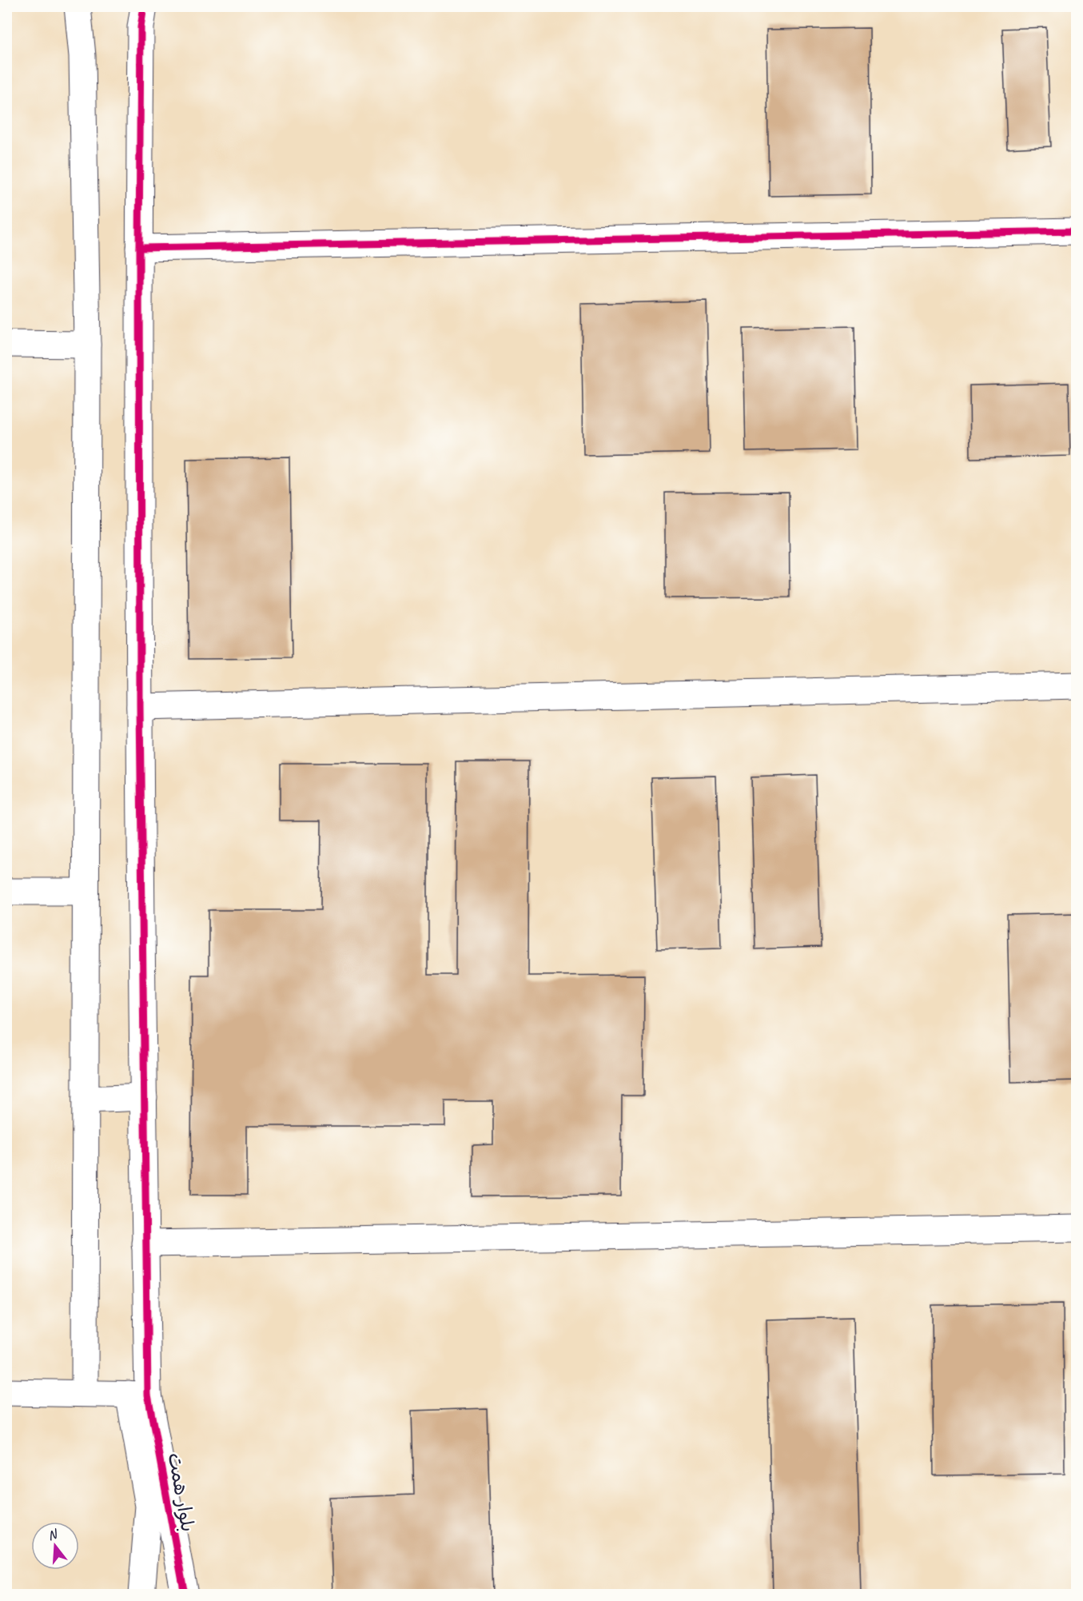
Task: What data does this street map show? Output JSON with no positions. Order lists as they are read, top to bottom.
{
  "streets": {
    "street": ["بلوار همت"]
  },
  "north": "top"
}
